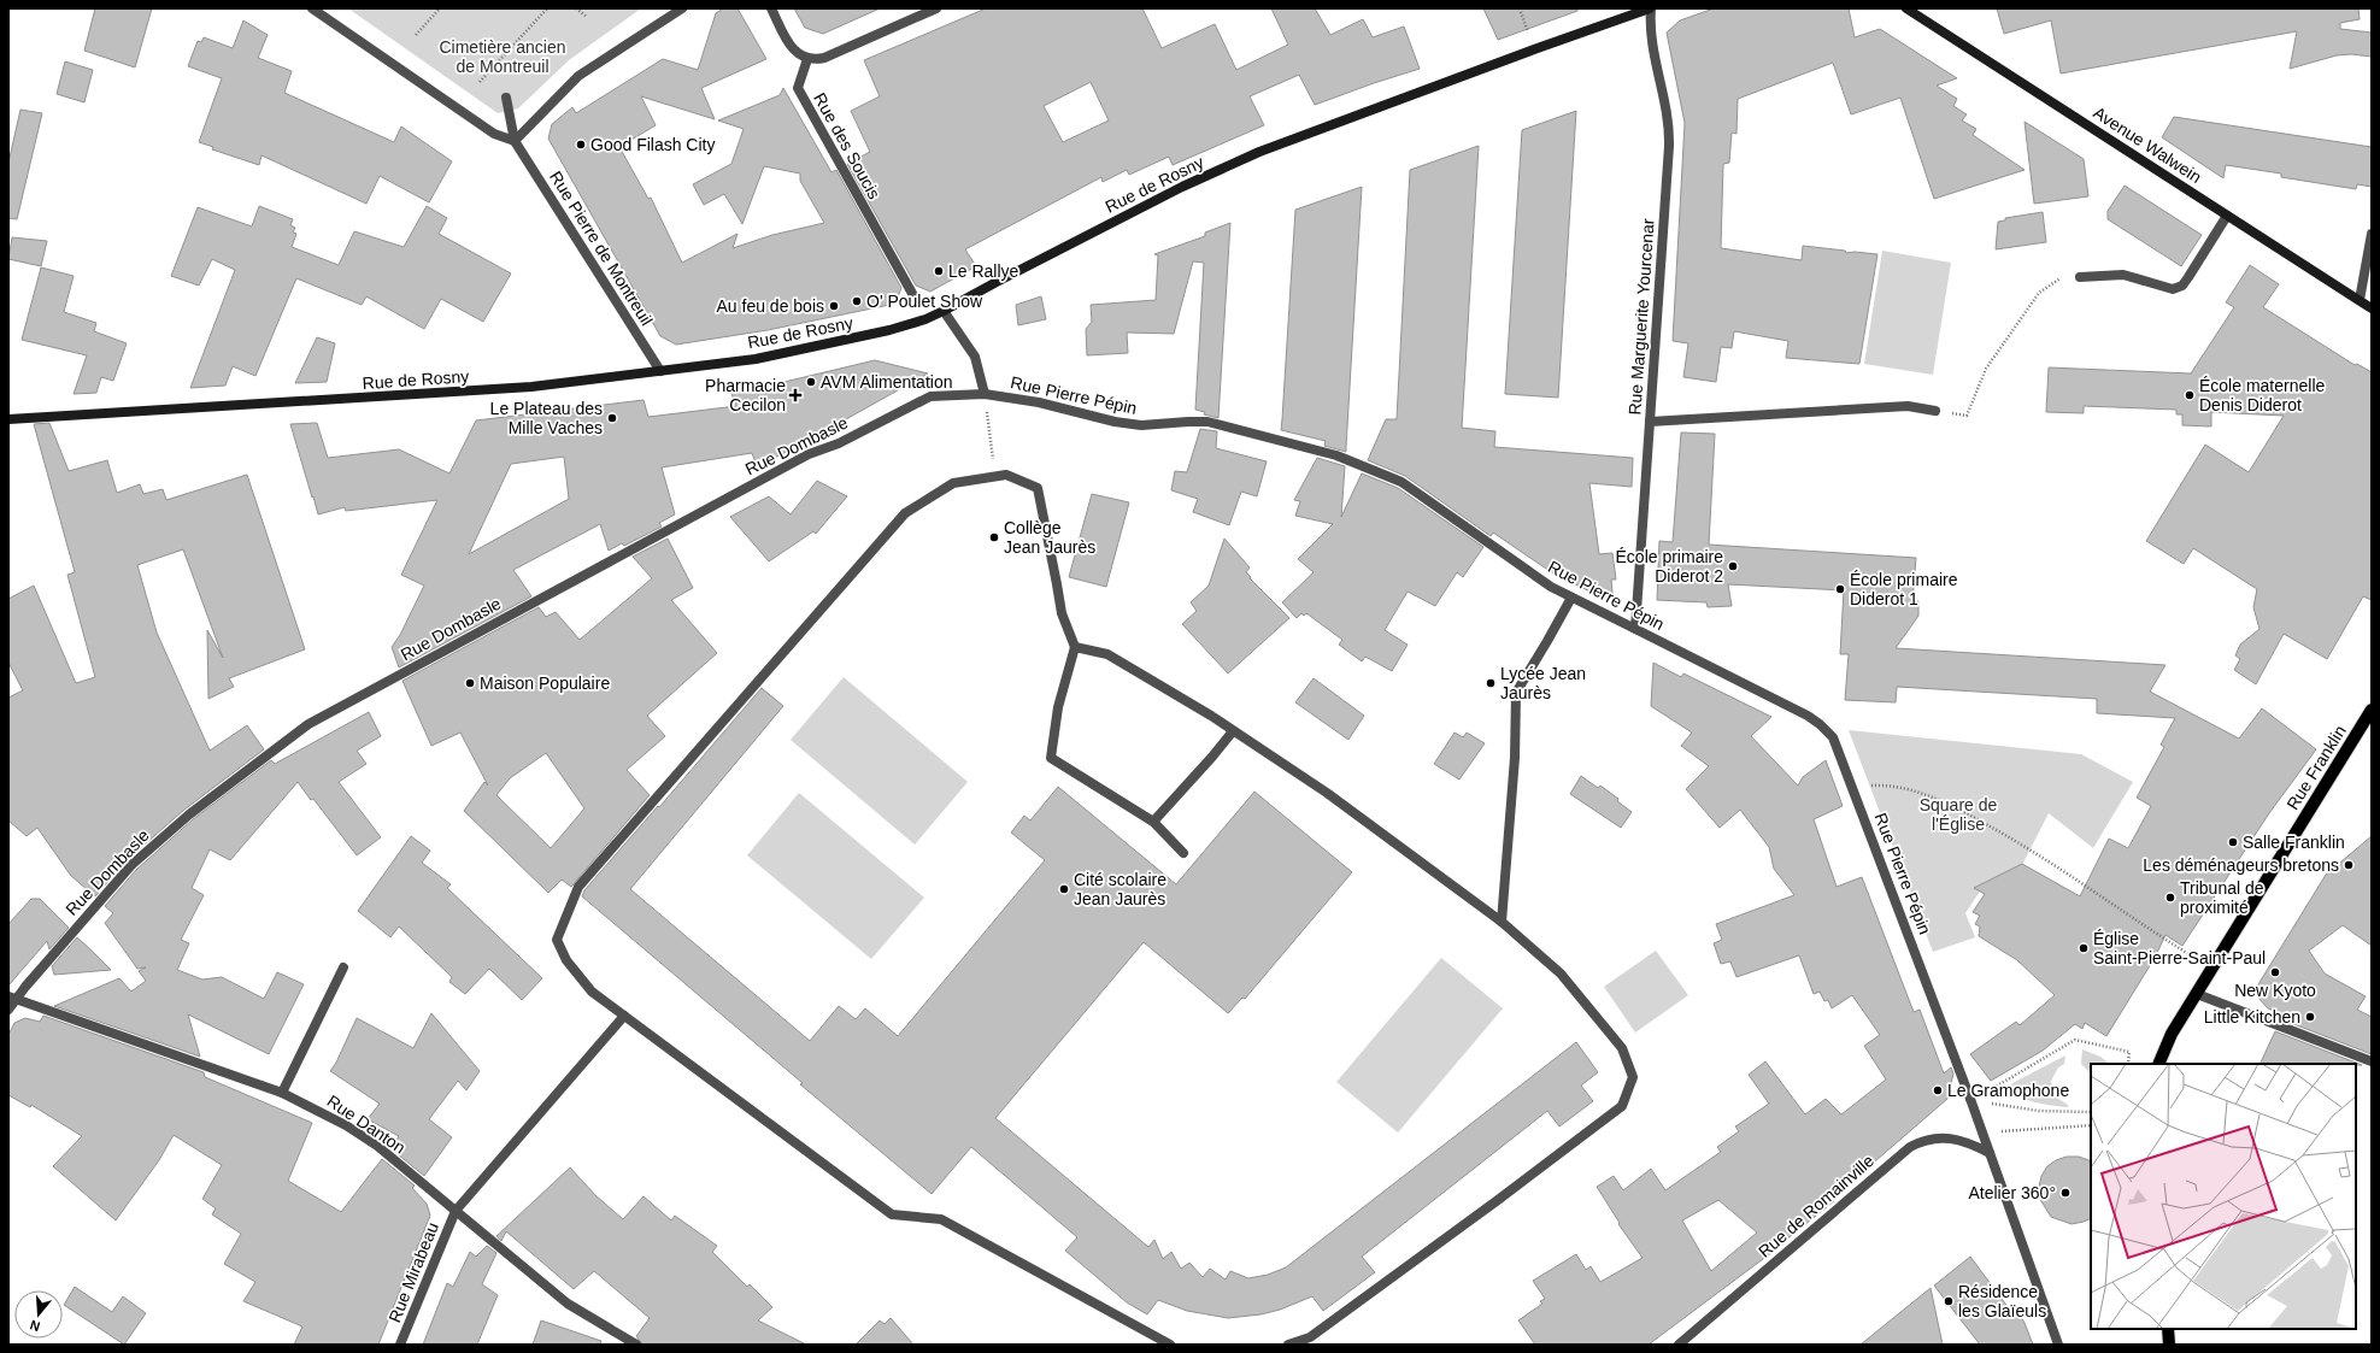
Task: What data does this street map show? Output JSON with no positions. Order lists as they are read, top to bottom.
{
  "streets": {
    "main road": ["Avenue Walwein", "Rue de Rosny", "Rue Franklin"],
    "street": [
      "Rue des Soucis",
      "Rue Pierre de Montreuil",
      "Rue Marguerite Yourcenar",
      "Rue Pierre Pépin",
      "Rue Dombasle",
      "Rue Danton",
      "Rue de Romainville",
      "Rue Mirabeau"
    ]
  },
  "crossings": [
    ["Rue de Rosny", "Rue Pierre de Montreuil"],
    ["Rue de Rosny", "Rue Marguerite Yourcenar"],
    ["Rue de Rosny", "Rue Pierre Pépin"],
    ["Rue Marguerite Yourcenar", "Rue Pierre Pépin"],
    ["Rue Pierre Pépin", "Rue Dombasle"],
    ["Rue Pierre Pépin", "Rue de Romainville"],
    ["Rue Dombasle", "Rue Danton"],
    ["Rue Danton", "Rue Mirabeau"]
  ],
  "parks": ["Cimetière ancien de Montreuil", "Square de l'Église"],
  "places": {
    "other": [
      "Good Filash City",
      "Le Rallye",
      "O' Poulet Show",
      "Au feu de bois",
      "AVM Alimentation",
      "École maternelle Denis Diderot",
      "Le Plateau des Mille Vaches",
      "Collège Jean Jaurès",
      "École primaire Diderot 2",
      "École primaire Diderot 1",
      "Maison Populaire",
      "Lycée Jean Jaurès",
      "Salle Franklin",
      "Les déménageurs bretons",
      "Cité scolaire Jean Jaurès",
      "Tribunal de proximité",
      "Église Saint-Pierre-Saint-Paul",
      "New Kyoto",
      "Little Kitchen",
      "Le Gramophone",
      "Atelier 360°",
      "Résidence les Glaïeuls"
    ],
    "health": ["Pharmacie Cecilon"]
  },
  "north": "bottom"
}
